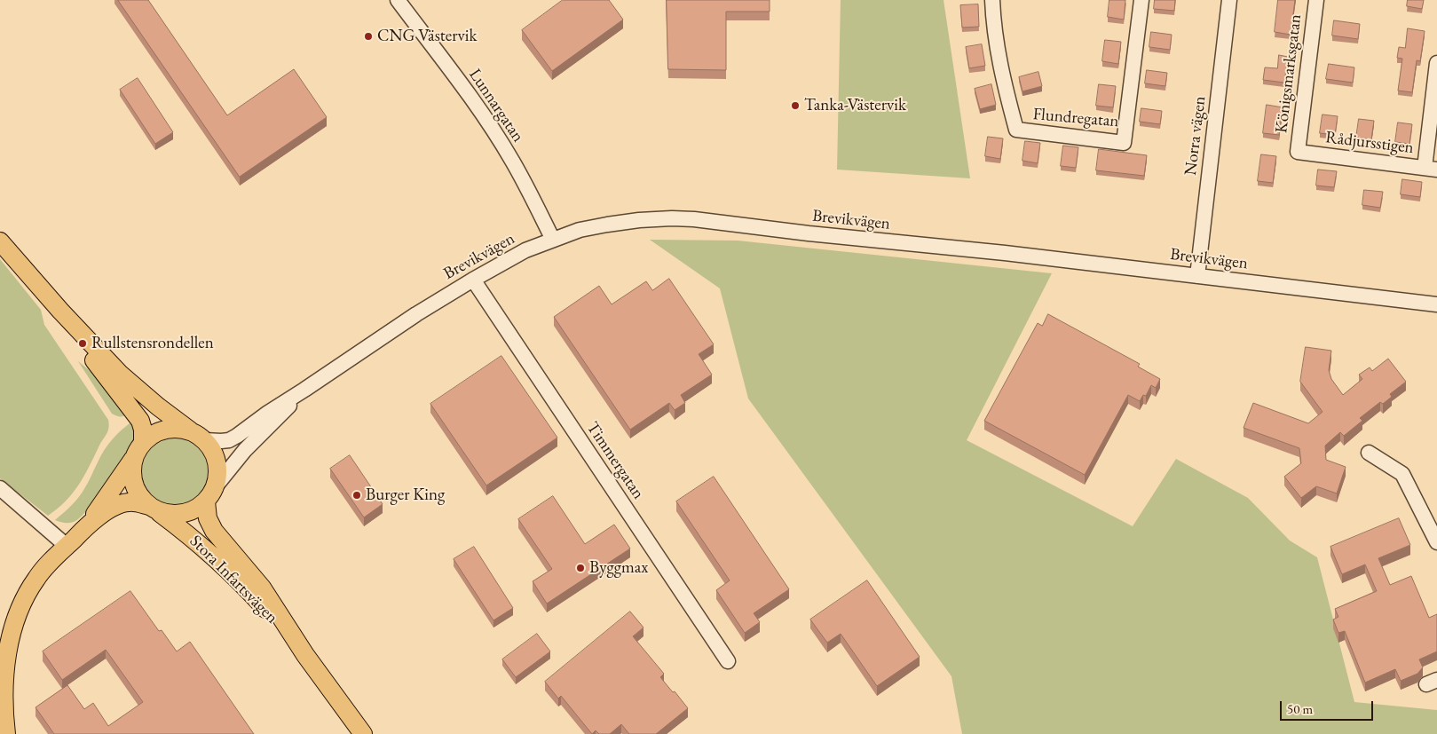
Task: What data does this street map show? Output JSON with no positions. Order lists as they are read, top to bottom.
{
  "streets": {
    "main road": ["Stora Infartsvägen"],
    "street": [
      "Königsmarksgatan",
      "Lunnargatan",
      "Flundregatan",
      "Norra vägen",
      "Rådjursstigen",
      "Brevikvägen",
      "Timmergatan"
    ]
  },
  "crossings": [
    ["Königsmarksgatan", "Rådjursstigen"],
    ["Lunnargatan", "Brevikvägen"],
    ["Norra vägen", "Brevikvägen"],
    ["Brevikvägen", "Timmergatan"],
    ["Brevikvägen", "Stora Infartsvägen"]
  ],
  "places": [
    "CNG Västervik",
    "Tanka-Västervik",
    "Rullstensrondellen",
    "Burger King",
    "Byggmax"
  ],
  "scale_bar": "50 m"
}
